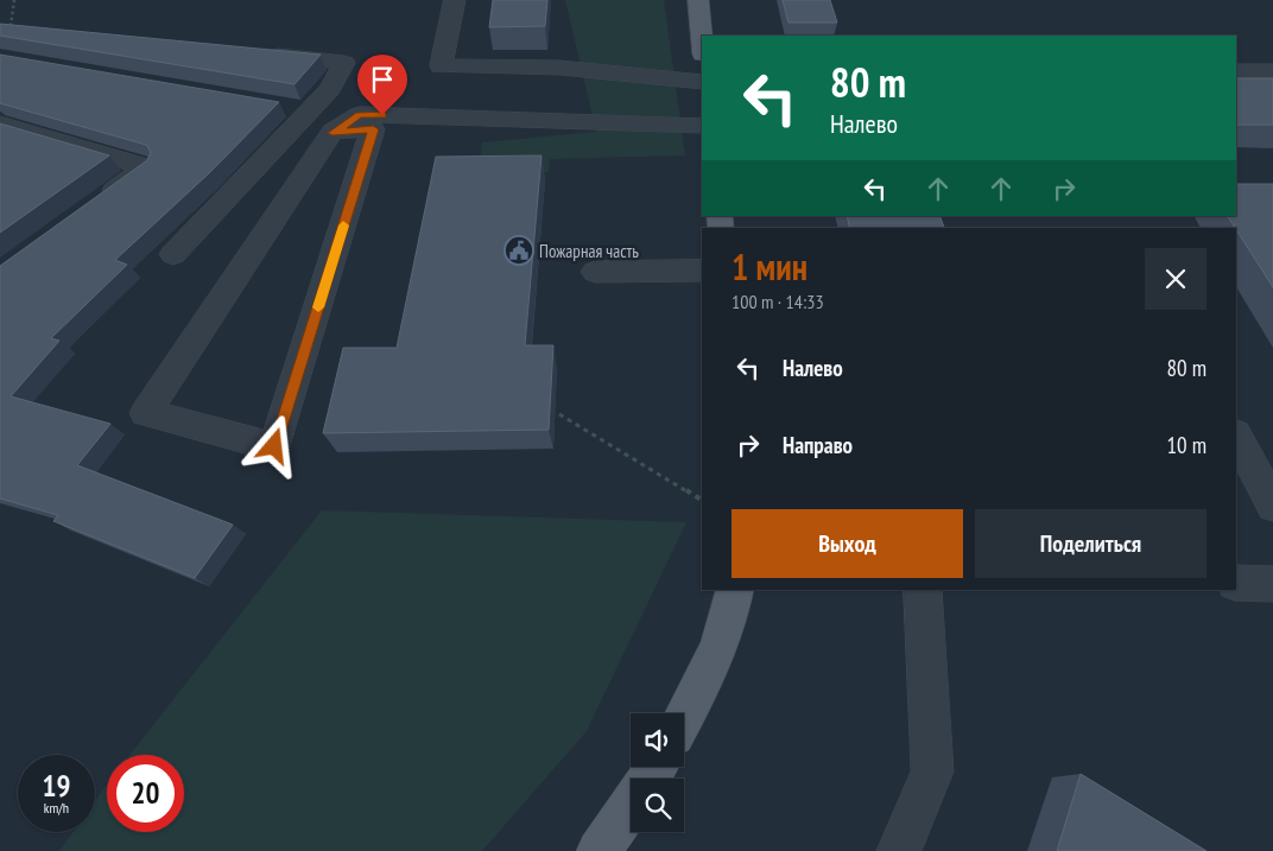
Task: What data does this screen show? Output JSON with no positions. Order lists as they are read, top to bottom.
{
  "places": {
    "public building": ["Пожарная часть"]
  },
  "page": {
    "turn": ["80 m", "Налево"],
    "heading": ["1 мин", "100 m · 14:33"],
    "list": [
      {
        "name": "Налево",
        "value": "80 m"
      },
      {
        "name": "Направо",
        "value": "10 m"
      }
    ],
    "buttons": ["Выход", "Поделиться"],
    "speed": "19 km/h",
    "limit": "20"
  }
}
